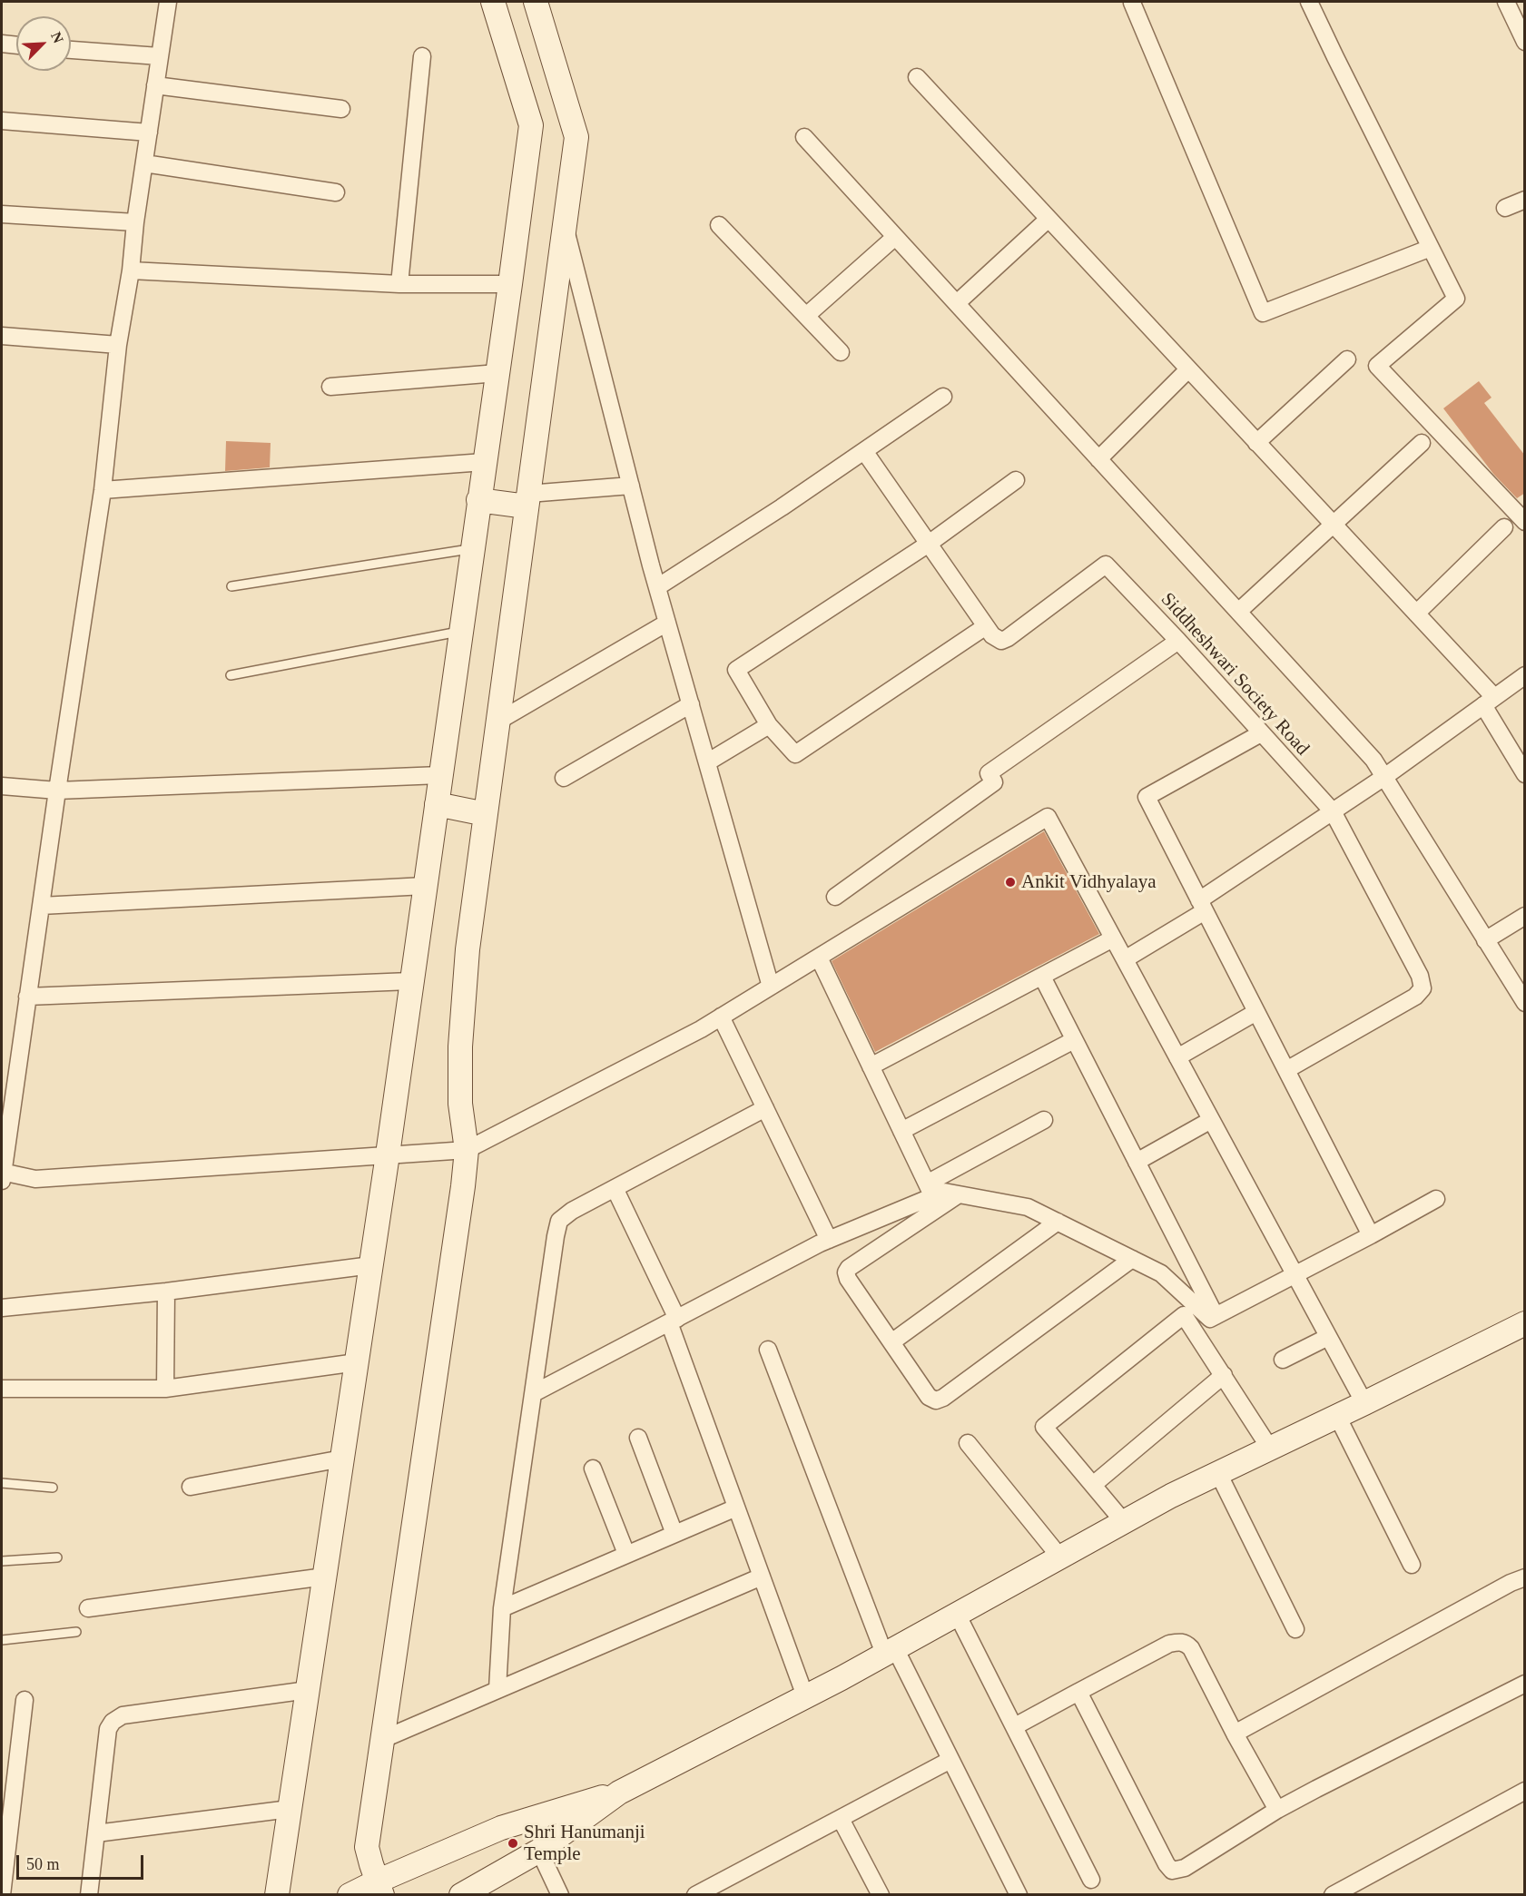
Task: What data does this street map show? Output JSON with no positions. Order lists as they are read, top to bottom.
{
  "streets": {
    "street": ["Siddheshwari Society Road"]
  },
  "places": ["Ankit Vidhyalaya", "Shri Hanumanji Temple"],
  "scale_bar": "50 m",
  "north": "top right"
}
